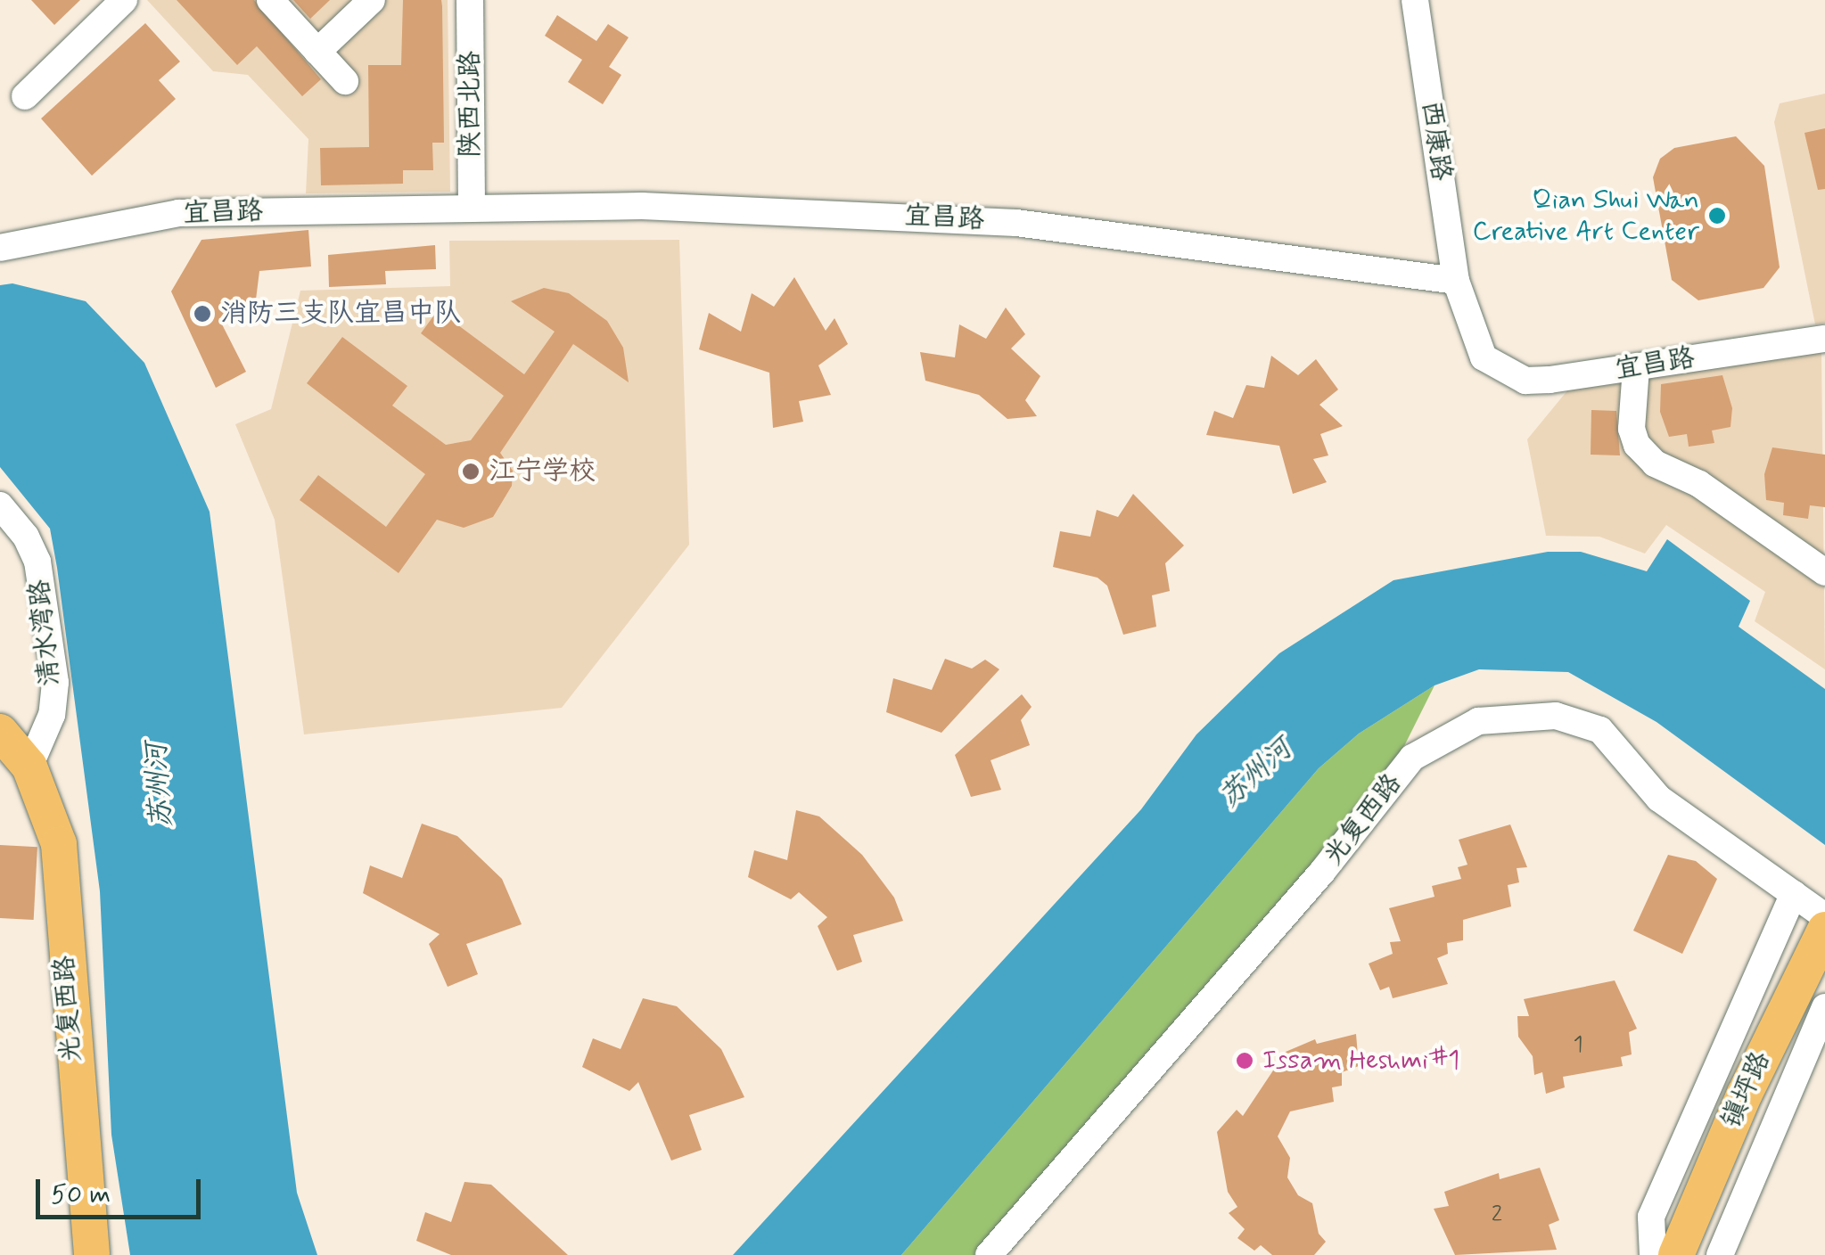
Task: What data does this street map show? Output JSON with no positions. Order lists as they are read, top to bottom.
{
  "streets": {
    "main road": ["光复西路", "镇坪路"],
    "street": [
      "陕西北路",
      "西康路",
      "宜昌路",
      "清水湾路"
    ]
  },
  "crossings": [
    ["陕西北路", "宜昌路"],
    ["西康路", "宜昌路"],
    ["清水湾路", "光复西路"]
  ],
  "water": ["苏州河"],
  "places": [
    "Qian Shui Wan Creative Art Center",
    "消防三支队宜昌中队",
    "江宁学校",
    "Issam Heshmi#1"
  ],
  "house_numbers": ["1", "2"],
  "scale_bar": "50 m"
}
